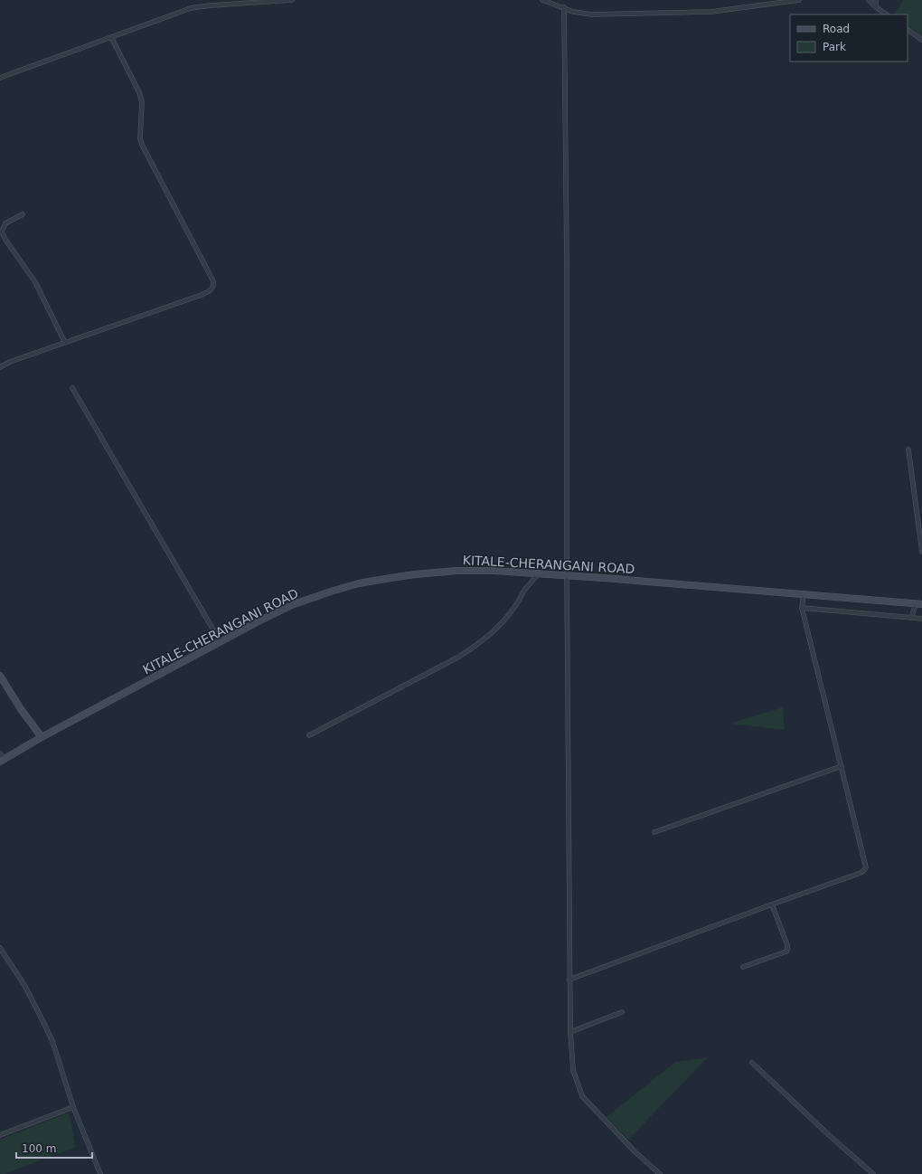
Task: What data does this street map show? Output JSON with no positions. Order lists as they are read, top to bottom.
{
  "streets": {
    "main road": ["KITALE-CHERANGANI ROAD"]
  },
  "legend": ["Road", "Park"],
  "scale_bar": "100 m"
}
